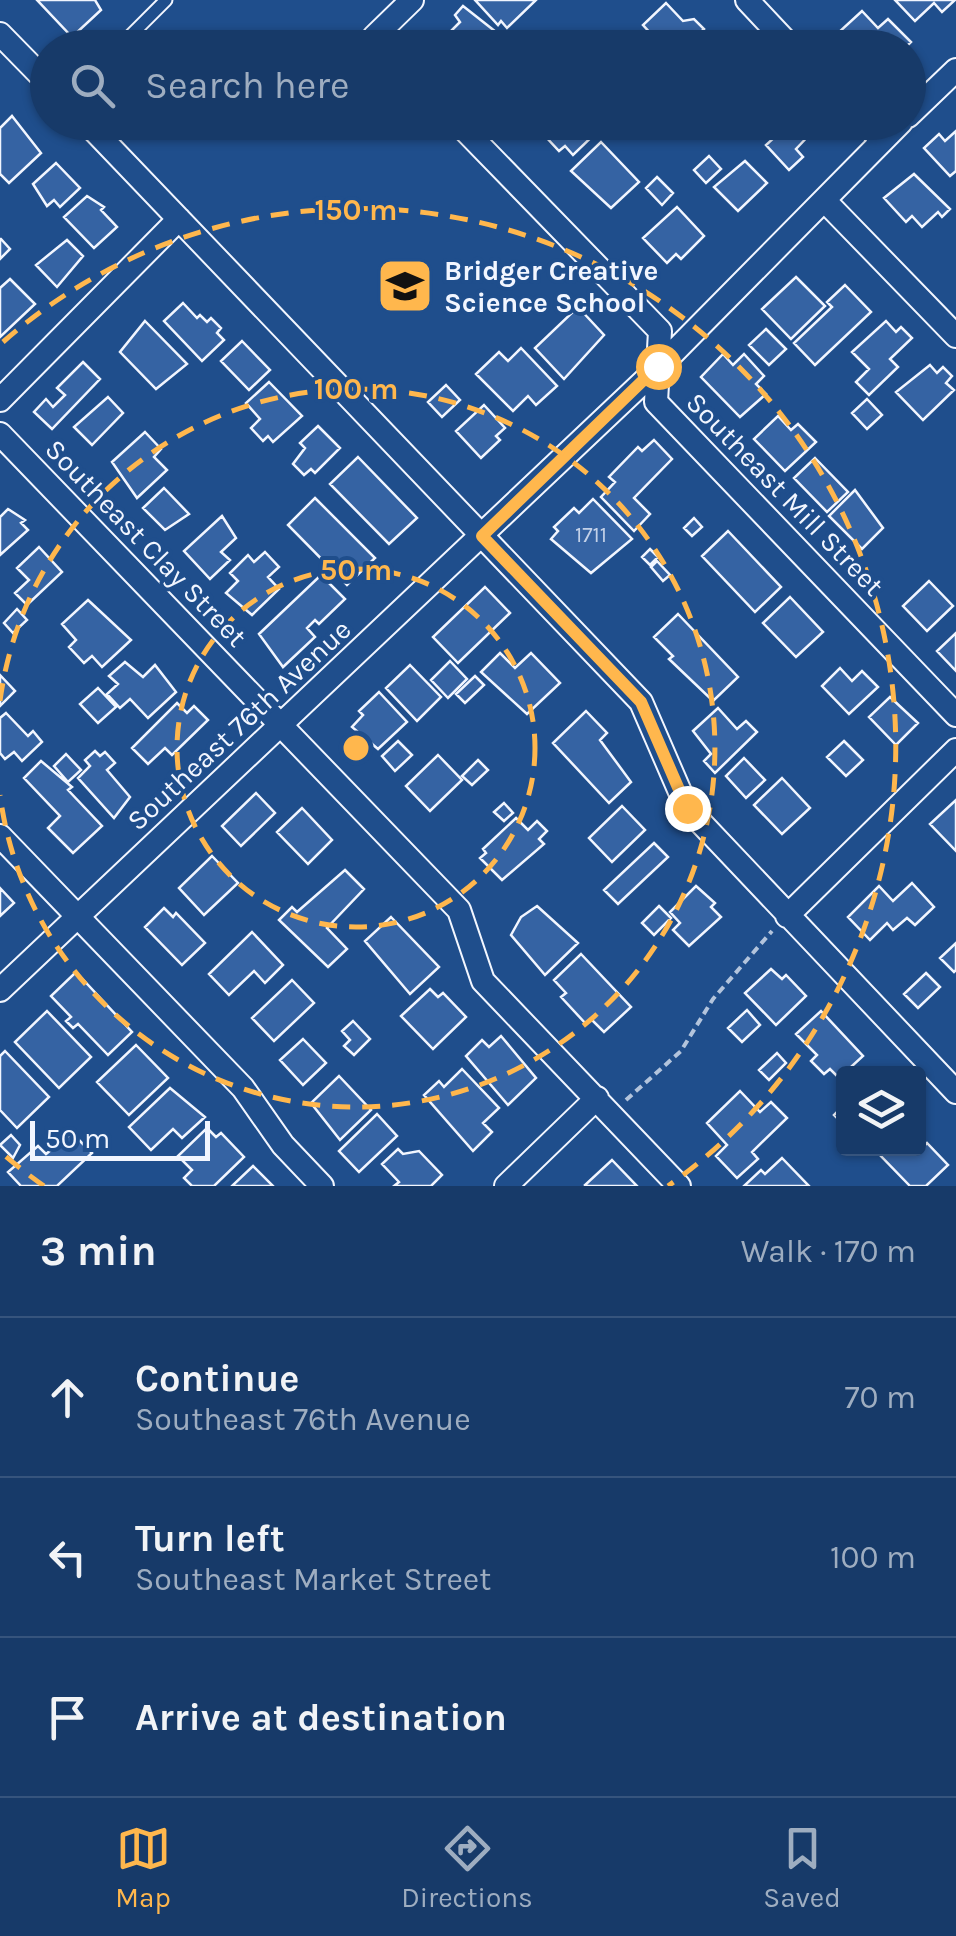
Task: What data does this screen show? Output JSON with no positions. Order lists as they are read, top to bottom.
{
  "streets": {
    "street": ["Southeast Mill Street", "Southeast Clay Street", "Southeast 76th Avenue"]
  },
  "crossings": [
    ["Southeast Mill Street", "Southeast 76th Avenue"],
    ["Southeast Clay Street", "Southeast 76th Avenue"]
  ],
  "places": {
    "school or university": ["Bridger Creative Science School"]
  },
  "house_numbers": ["1711"],
  "scale_bar": "50 m",
  "page": {
    "search": "Search here",
    "scale": "50 m",
    "heading": ["3 min", "Walk · 170 m"],
    "list": [
      ["Continue", "Southeast 76th Avenue", "70 m"],
      ["Turn left", "Southeast Market Street", "100 m"],
      "Arrive at destination"
    ],
    "nav": ["Map", "Directions", "Saved"]
  },
  "rings": ["150 m", "100 m", "50 m"]
}
